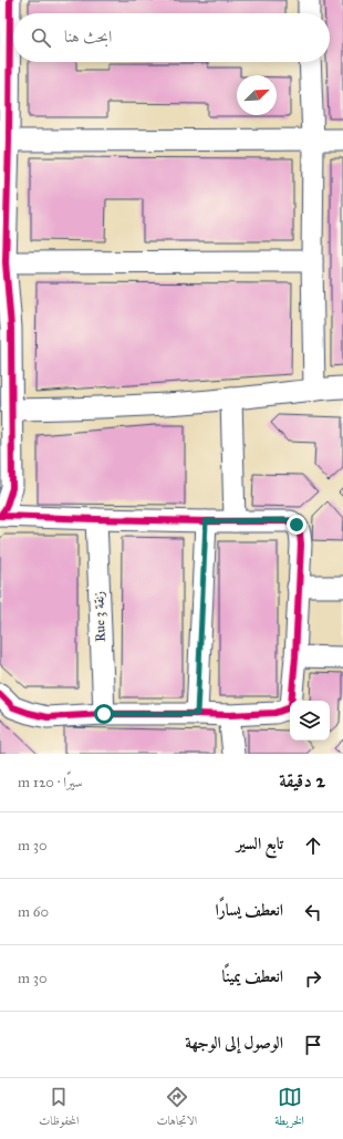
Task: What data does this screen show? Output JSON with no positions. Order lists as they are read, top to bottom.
{
  "streets": {
    "street": ["Rue 3 زنقة"]
  },
  "north": "top right",
  "page": {
    "search": "ابحث هنا",
    "heading": ["2 دقيقة", "سيرًا · 120 m"],
    "list": [
      ["تابع السير", "30 m"],
      ["انعطف يسارًا", "60 m"],
      ["انعطف يمينًا", "30 m"],
      "الوصول إلى الوجهة"
    ],
    "nav": ["الخريطة", "الاتجاهات", "المحفوظات"]
  }
}
